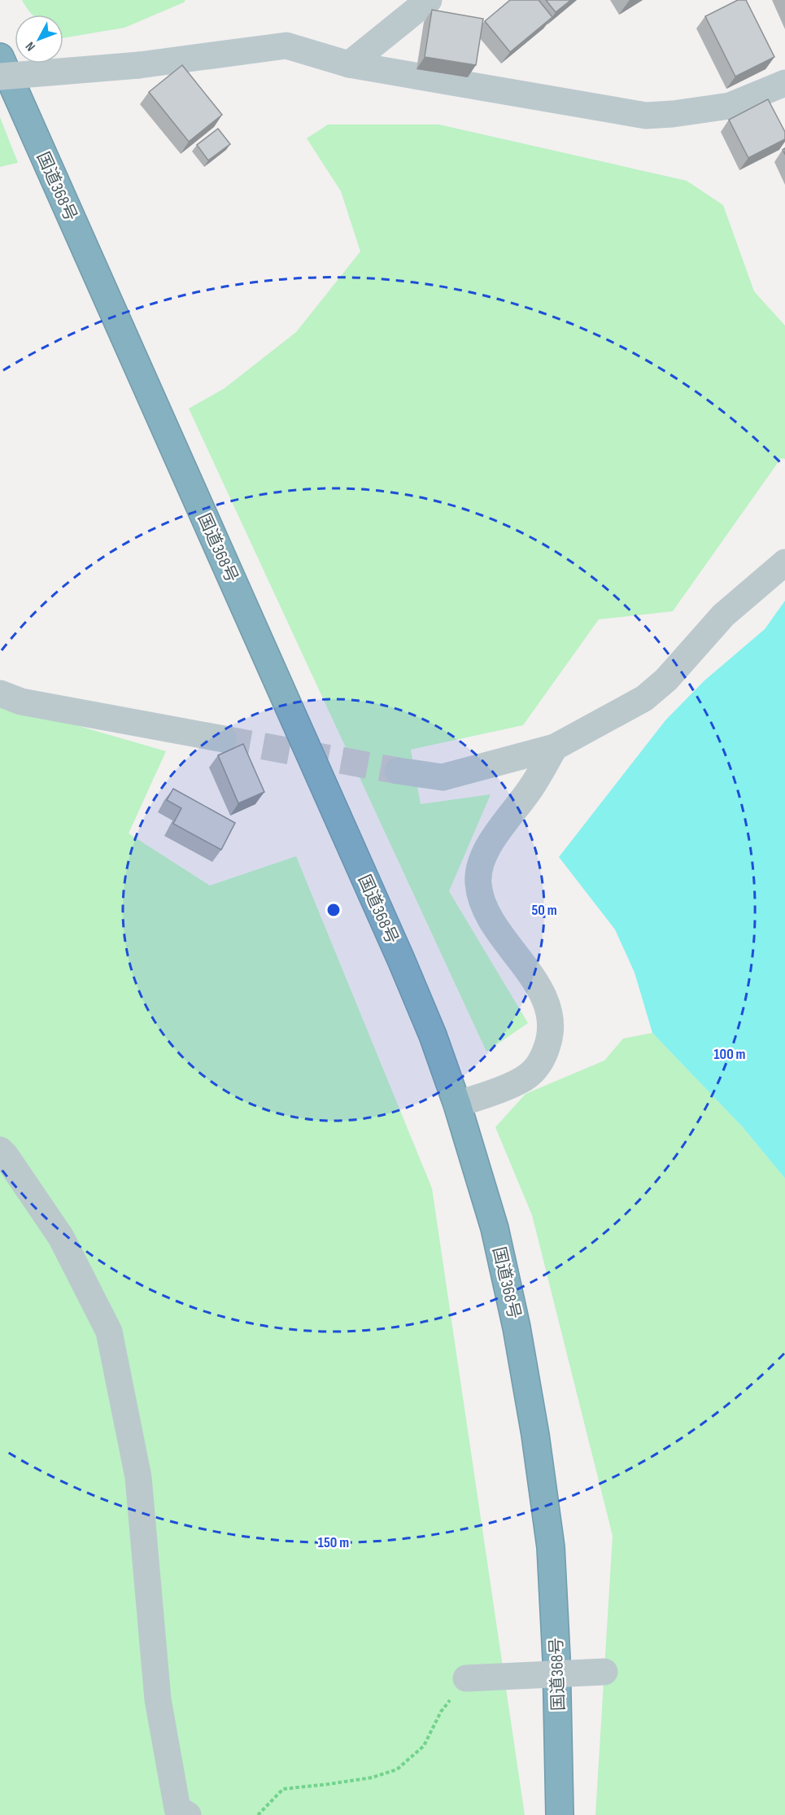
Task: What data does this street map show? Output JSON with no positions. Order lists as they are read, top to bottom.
{
  "streets": {
    "highway": ["国道368号"]
  },
  "north": "bottom left",
  "rings": ["50 m", "100 m", "150 m"]
}
